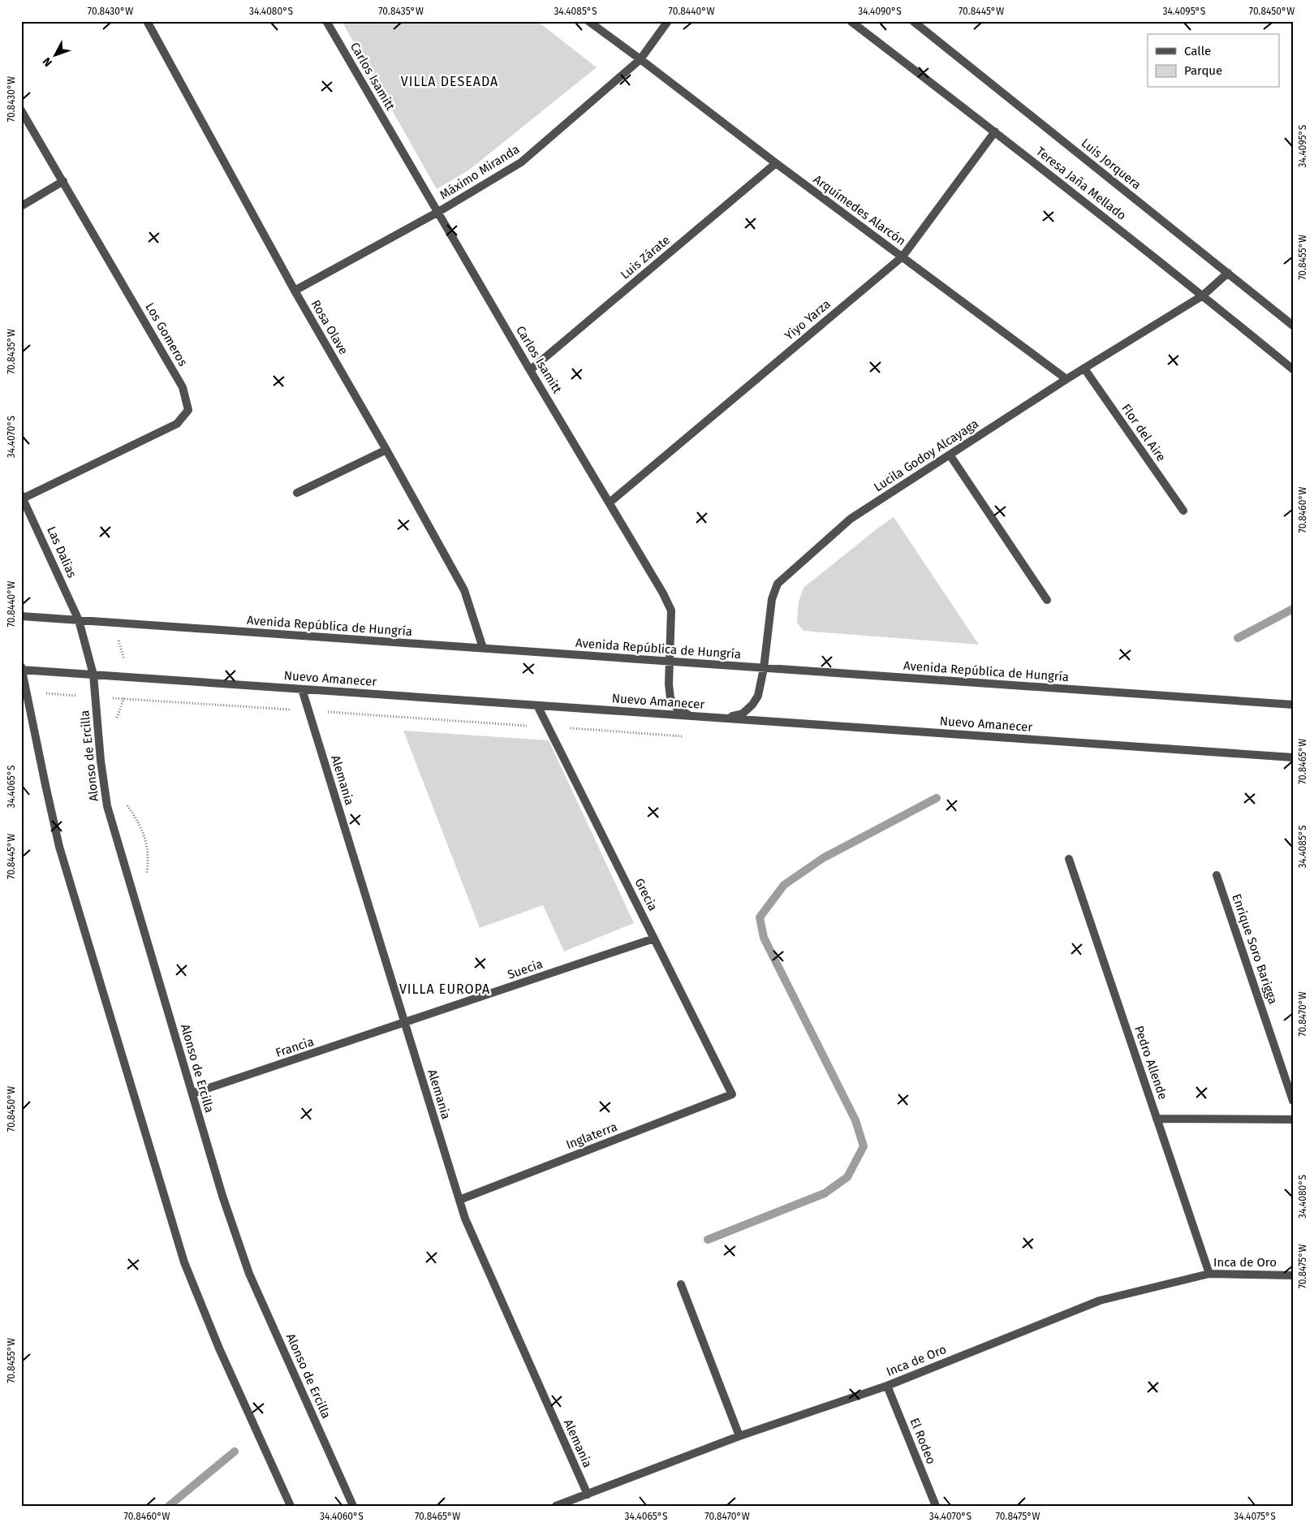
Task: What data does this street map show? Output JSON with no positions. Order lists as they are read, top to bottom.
{
  "streets": {
    "street": [
      "Carlos Isamitt",
      "Luis Jorquera",
      "Máximo Miranda",
      "Teresa Jaña Mellado",
      "Arquímedes Alarcón",
      "Luis Zárate",
      "Yiyo Yarza",
      "Rosa Olave",
      "Los Gomeros",
      "Flor del Aire",
      "Lucila Godoy Alcayaga",
      "Las Dalias",
      "Avenida República de Hungría",
      "Nuevo Amanecer",
      "Alonso de Ercilla",
      "Alemania",
      "Grecia",
      "Enrique Soro Barigga",
      "Suecia",
      "Francia",
      "Pedro Allende",
      "Inglaterra",
      "Inca de Oro",
      "El Rodeo"
    ]
  },
  "crossings": [
    ["Carlos Isamitt", "Máximo Miranda"],
    ["Carlos Isamitt", "Luis Zárate"],
    ["Carlos Isamitt", "Yiyo Yarza"],
    ["Carlos Isamitt", "Avenida República de Hungría"],
    ["Carlos Isamitt", "Nuevo Amanecer"],
    ["Luis Jorquera", "Lucila Godoy Alcayaga"],
    ["Máximo Miranda", "Arquímedes Alarcón"],
    ["Máximo Miranda", "Rosa Olave"],
    ["Teresa Jaña Mellado", "Yiyo Yarza"],
    ["Teresa Jaña Mellado", "Lucila Godoy Alcayaga"],
    ["Arquímedes Alarcón", "Luis Zárate"],
    ["Arquímedes Alarcón", "Yiyo Yarza"],
    ["Arquímedes Alarcón", "Lucila Godoy Alcayaga"],
    ["Rosa Olave", "Avenida República de Hungría"],
    ["Los Gomeros", "Las Dalias"],
    ["Flor del Aire", "Lucila Godoy Alcayaga"],
    ["Lucila Godoy Alcayaga", "Avenida República de Hungría"],
    ["Lucila Godoy Alcayaga", "Nuevo Amanecer"],
    ["Las Dalias", "Avenida República de Hungría"],
    ["Las Dalias", "Alonso de Ercilla"],
    ["Avenida República de Hungría", "Alonso de Ercilla"],
    ["Nuevo Amanecer", "Alonso de Ercilla"],
    ["Nuevo Amanecer", "Alemania"],
    ["Nuevo Amanecer", "Grecia"],
    ["Alonso de Ercilla", "Francia"],
    ["Alemania", "Suecia"],
    ["Alemania", "Francia"],
    ["Alemania", "Inglaterra"],
    ["Alemania", "Inca de Oro"],
    ["Grecia", "Suecia"],
    ["Grecia", "Inglaterra"],
    ["Suecia", "Francia"],
    ["Pedro Allende", "Inca de Oro"],
    ["Inca de Oro", "El Rodeo"]
  ],
  "districts": ["VILLA DESEADA", "VILLA EUROPA"],
  "legend": ["Calle", "Parque"],
  "north": "bottom left",
  "coordinates": [
    "70.8430°W",
    "34.4080°S",
    "70.8435°W",
    "34.4085°S",
    "70.8440°W",
    "34.4090°S",
    "70.8445°W",
    "34.4095°S",
    "70.8450°W",
    "70.8455°W",
    "34.4070°S",
    "70.8460°W",
    "70.8465°W",
    "34.4065°S",
    "70.8470°W",
    "70.8475°W",
    "34.4060°S",
    "34.4075°S"
  ]
}
